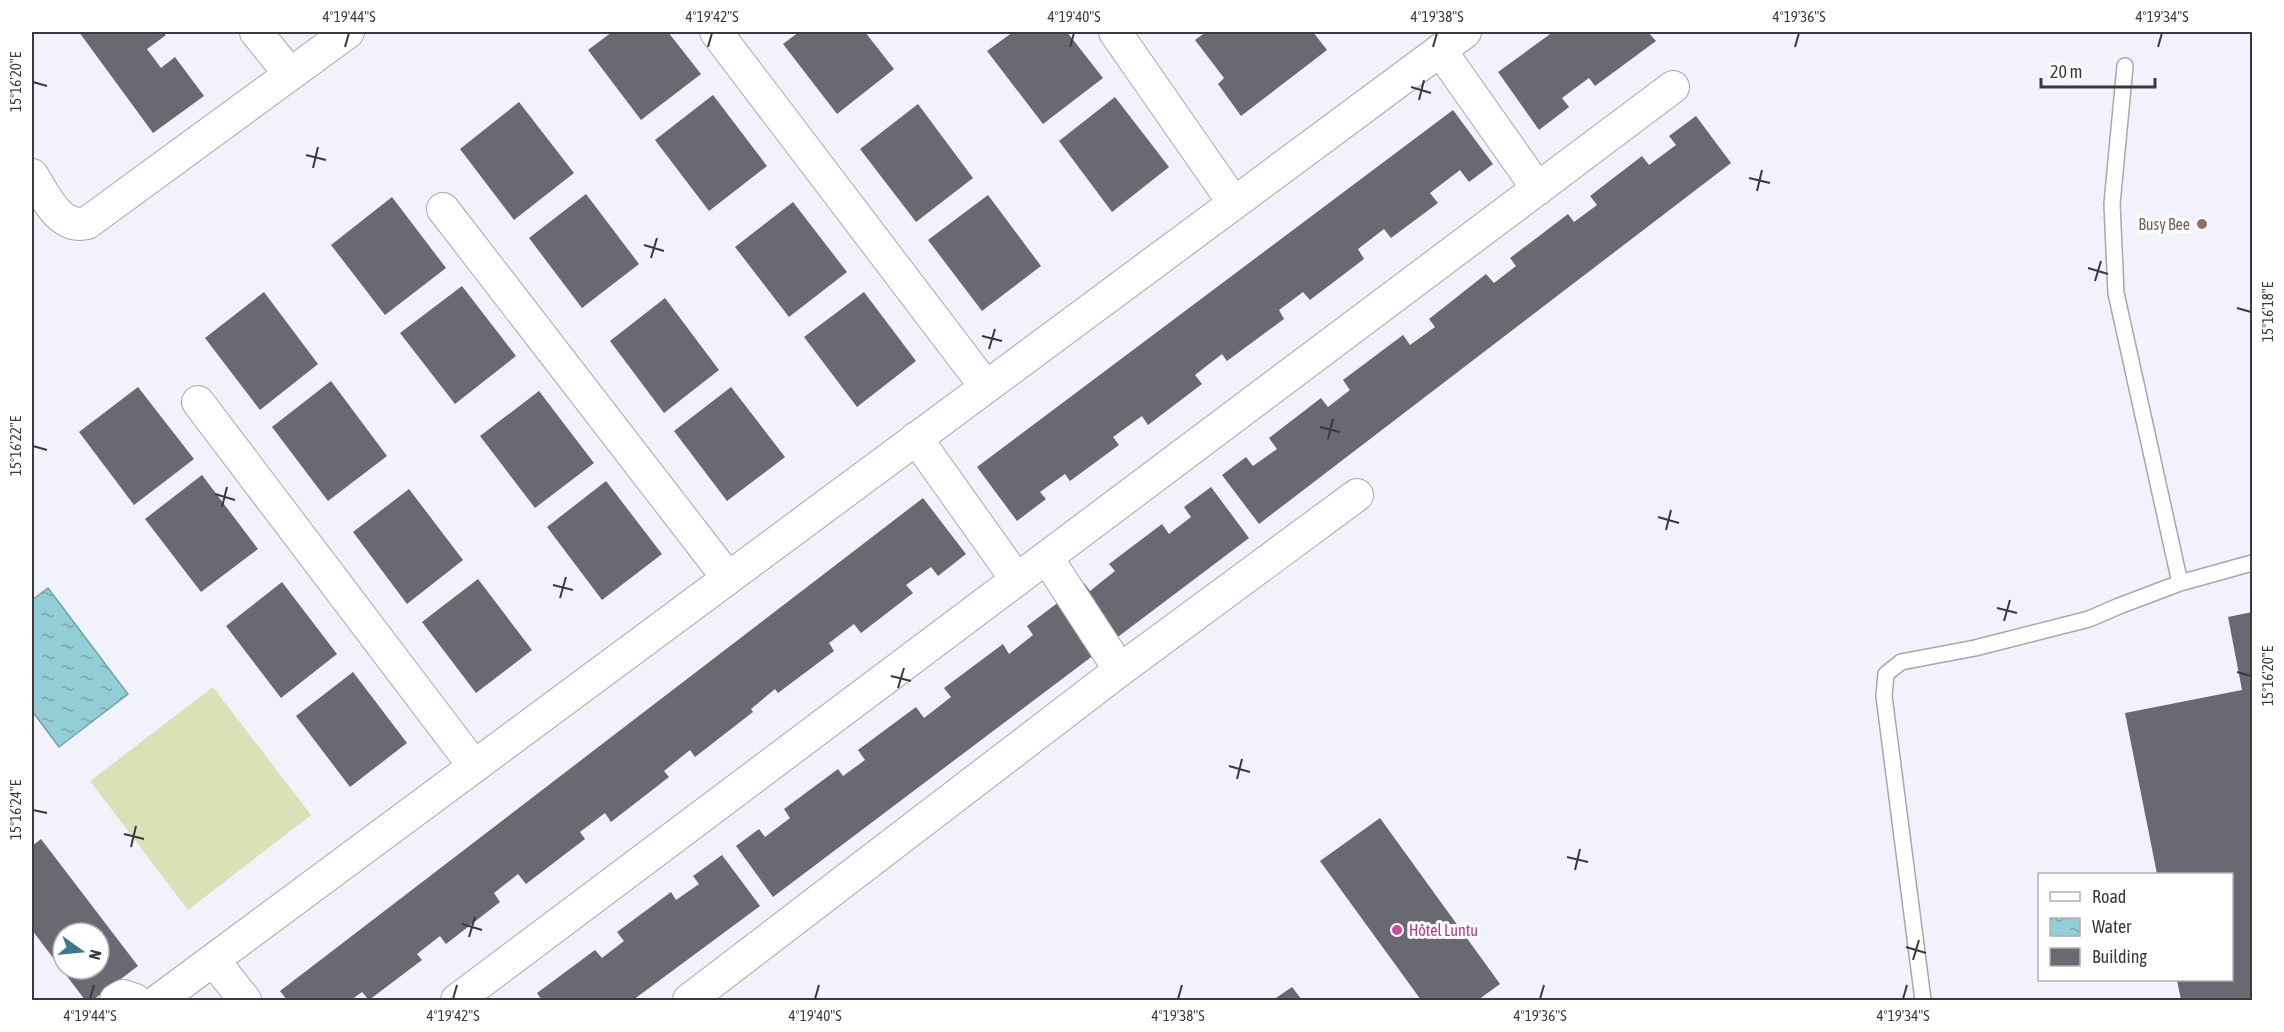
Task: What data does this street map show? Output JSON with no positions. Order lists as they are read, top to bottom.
{
  "places": ["Busy Bee", "Hôtel Luntu"],
  "legend": ["Road", "Water", "Building"],
  "scale_bar": "20 m",
  "north": "right",
  "coordinates": [
    "4°19'44\"S",
    "4°19'42\"S",
    "4°19'40\"S",
    "4°19'38\"S",
    "4°19'36\"S",
    "4°19'34\"S",
    "15°16'20\"E",
    "15°16'18\"E",
    "15°16'22\"E",
    "15°16'24\"E"
  ]
}
